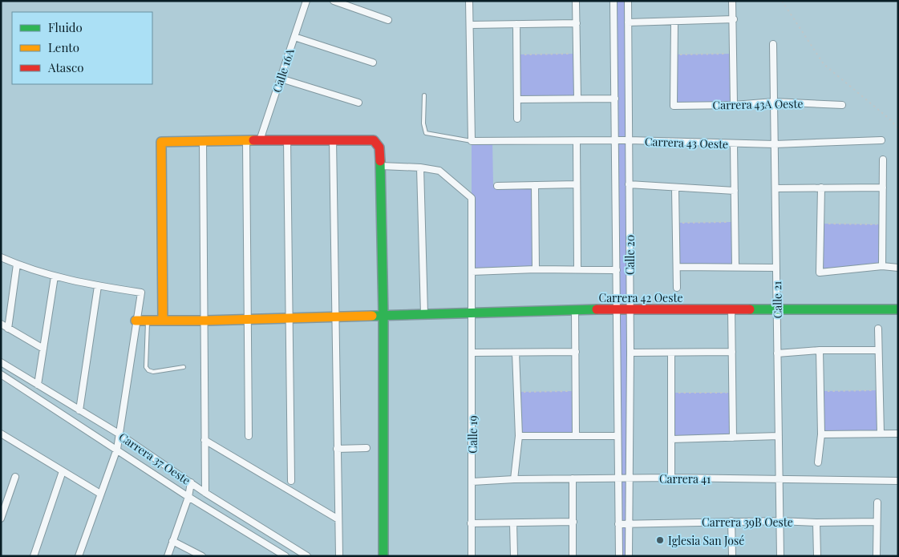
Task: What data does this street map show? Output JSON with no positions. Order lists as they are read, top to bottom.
{
  "streets": {
    "street": [
      "Calle 16A",
      "Carrera 43A Oeste",
      "Carrera 43 Oeste",
      "Calle 20",
      "Carrera 42 Oeste",
      "Calle 21",
      "Calle 19",
      "Carrera 37 Oeste",
      "Carrera 41",
      "Carrera 39B Oeste"
    ]
  },
  "crossings": [
    ["Carrera 43A Oeste", "Calle 21"],
    ["Carrera 43 Oeste", "Calle 20"],
    ["Carrera 43 Oeste", "Calle 21"],
    ["Calle 20", "Carrera 42 Oeste"],
    ["Calle 20", "Carrera 41"],
    ["Calle 20", "Carrera 39B Oeste"],
    ["Carrera 42 Oeste", "Calle 21"],
    ["Carrera 42 Oeste", "Calle 19"],
    ["Calle 21", "Carrera 41"],
    ["Calle 21", "Carrera 39B Oeste"],
    ["Calle 19", "Carrera 41"]
  ],
  "places": ["Iglesia San José"],
  "legend": ["Fluido", "Lento", "Atasco"]
}
